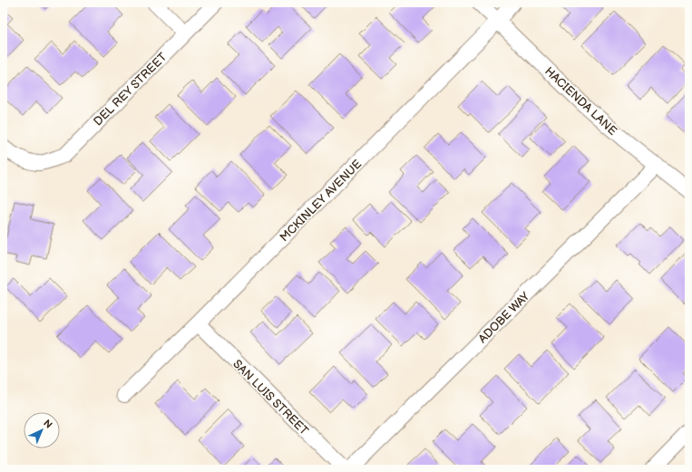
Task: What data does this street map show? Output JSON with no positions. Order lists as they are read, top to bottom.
{
  "streets": {
    "street": [
      "DEL REY STREET",
      "HACIENDA LANE",
      "MCKINLEY AVENUE",
      "ADOBE WAY",
      "SAN LUIS STREET"
    ]
  },
  "crossings": [
    ["HACIENDA LANE", "MCKINLEY AVENUE"],
    ["HACIENDA LANE", "ADOBE WAY"],
    ["MCKINLEY AVENUE", "SAN LUIS STREET"]
  ],
  "north": "top right"
}
